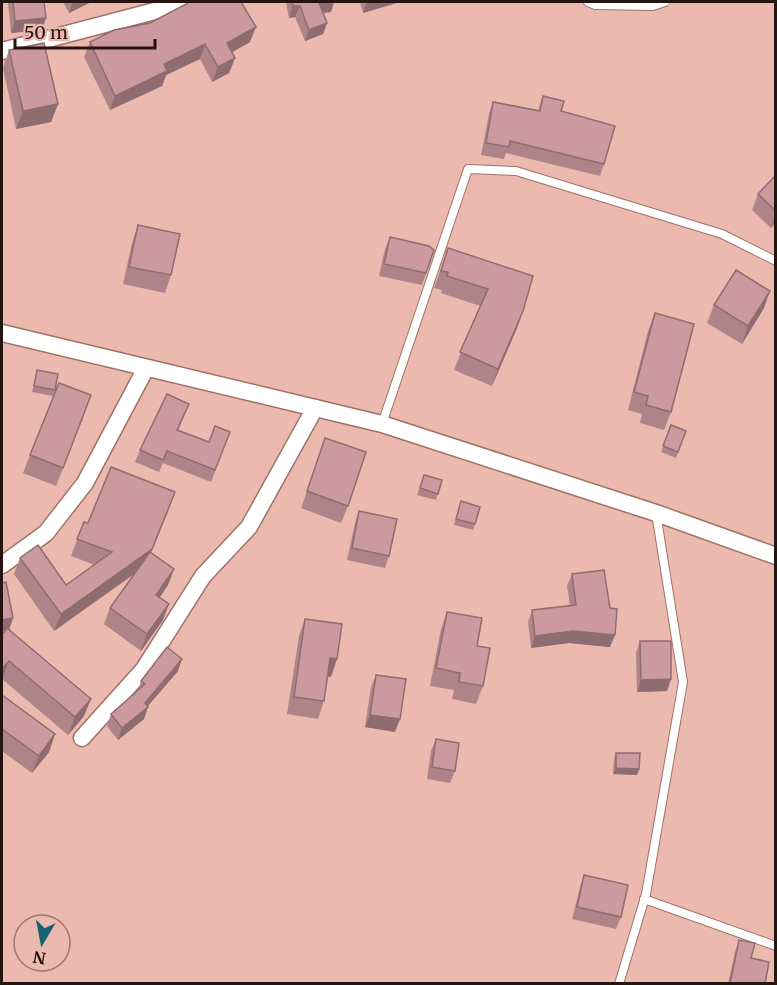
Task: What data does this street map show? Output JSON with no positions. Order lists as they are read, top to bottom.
{
  "scale_bar": "50 m",
  "north": "bottom"
}
